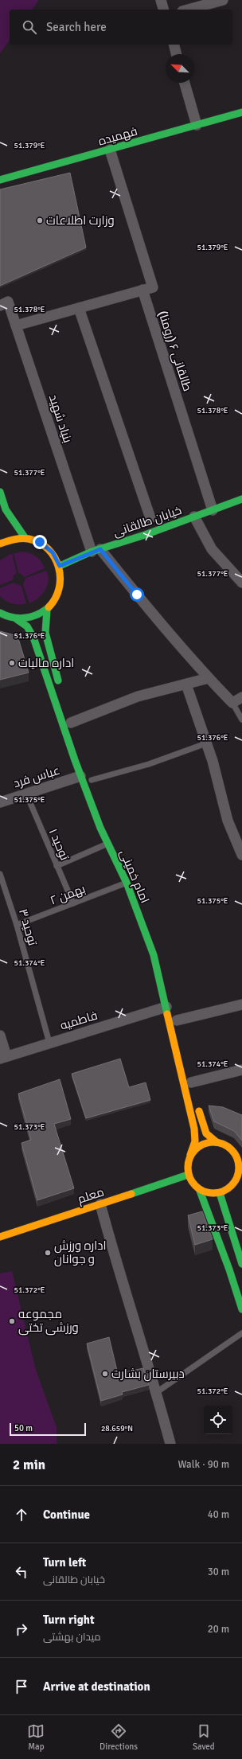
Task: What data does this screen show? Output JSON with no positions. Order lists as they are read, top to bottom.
{
  "streets": {
    "main road": [
      "فهمیده",
      "خیابان طالقانی",
      "امام خمینی",
      "معلم"
    ],
    "street": [
      "طالقانی ۶ (رومنا)",
      "بنیاد شهید",
      "عباس فرد",
      "فاطمیه"
    ],
    "lane": ["توحید ۱", "بهمن ۲", "توحید ۳"]
  },
  "crossings": [
    ["طالقانی ۶ (رومنا)", "خیابان طالقانی"],
    ["بنیاد شهید", "خیابان طالقانی"],
    ["عباس فرد", "توحید ۱"],
    ["عباس فرد", "امام خمینی"],
    ["توحید ۱", "بهمن ۲"],
    ["امام خمینی", "بهمن ۲"],
    ["امام خمینی", "فاطمیه"],
    ["امام خمینی", "معلم"],
    ["بهمن ۲", "توحید ۳"],
    ["توحید ۳", "فاطمیه"]
  ],
  "places": [
    "وزارت اطلاعات",
    "اداره مالیات",
    "اداره ورزش و جوانان",
    "مجموعه ورزشی تختی",
    "دبیرستان بشارت"
  ],
  "scale_bar": "50 m",
  "north": "top left",
  "page": {
    "search": "Search here",
    "scale": "50 m",
    "heading": ["2 min", "Walk · 90 m"],
    "list": [
      ["Continue", "40 m"],
      ["Turn left", "خیابان طالقانی", "30 m"],
      ["Turn right", "میدان بهشتی", "20 m"],
      "Arrive at destination"
    ],
    "nav": ["Map", "Directions", "Saved"]
  },
  "coordinates": [
    "51.379°E",
    "51.378°E",
    "51.377°E",
    "51.376°E",
    "51.375°E",
    "51.374°E",
    "51.373°E",
    "51.372°E",
    "28.659°N"
  ]
}
